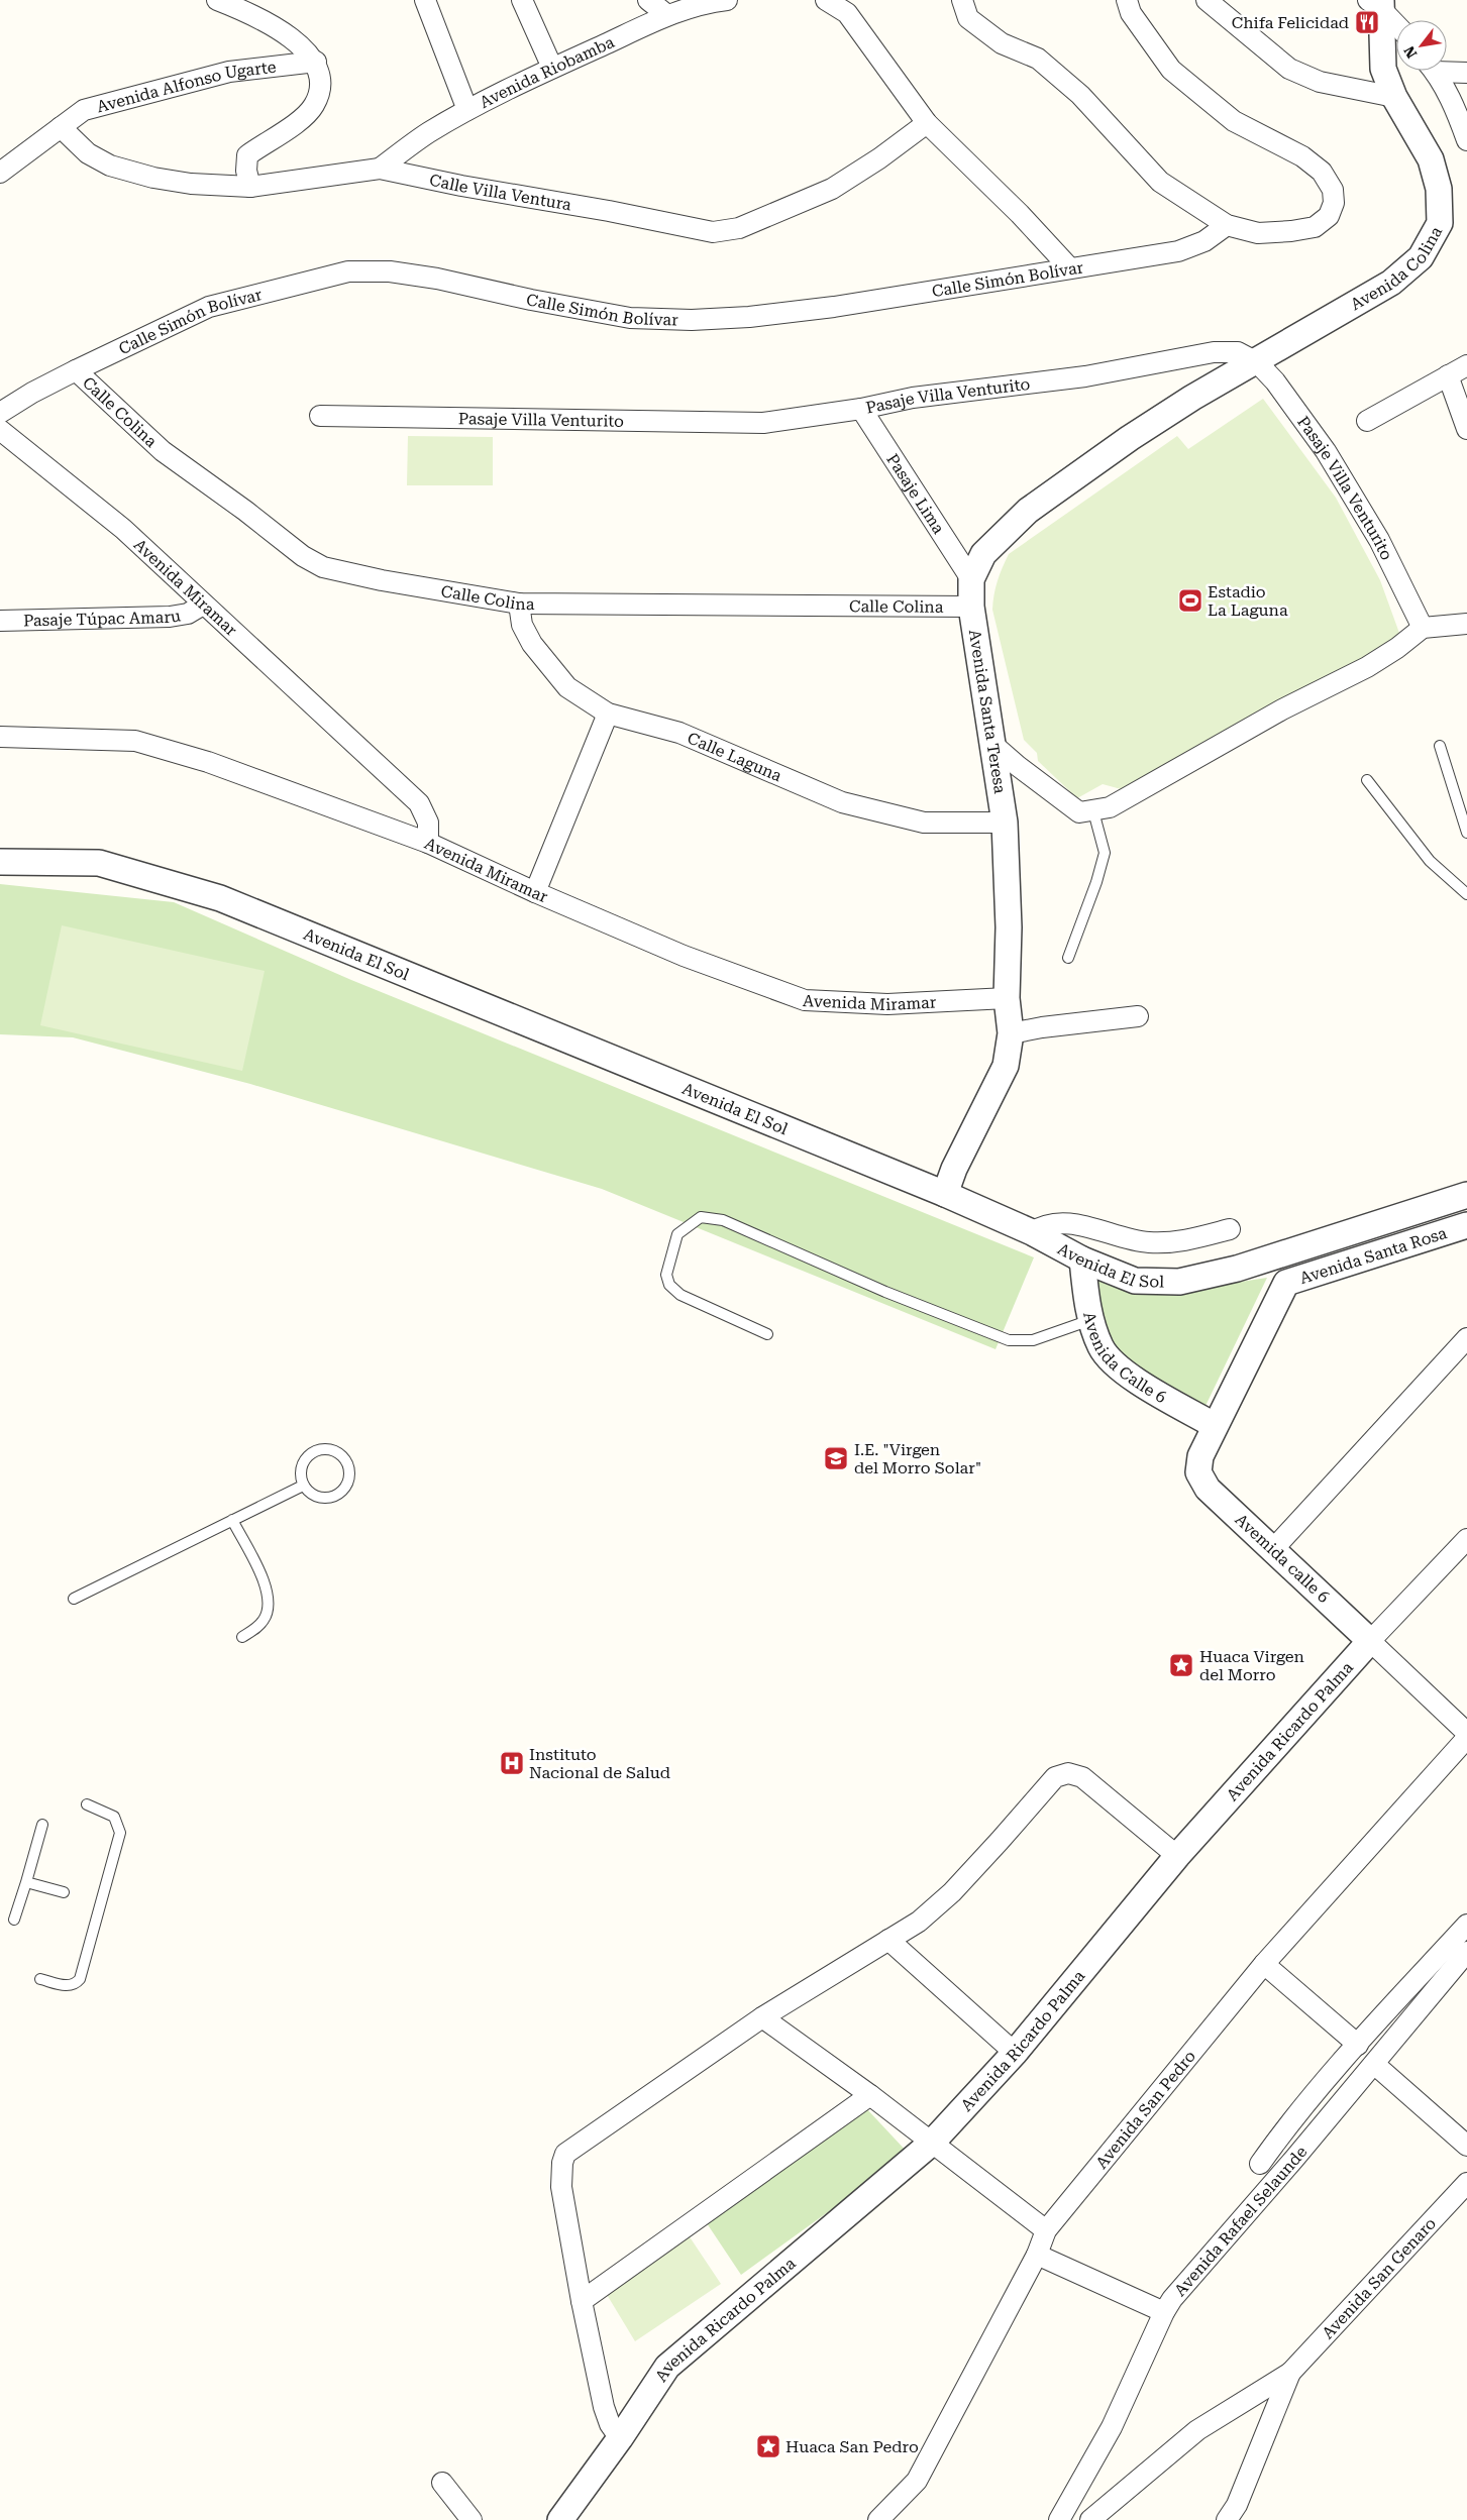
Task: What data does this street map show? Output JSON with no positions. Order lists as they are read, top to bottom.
{
  "streets": {
    "street": [
      "Avenida Riobamba",
      "Avenida Alfonso Ugarte",
      "Calle Villa Ventura",
      "Avenida Colina",
      "Calle Simón Bolívar",
      "Pasaje Villa Venturito",
      "Calle Colina",
      "Pasaje Lima",
      "Avenida Miramar",
      "Pasaje Túpac Amaru",
      "Avenida Santa Teresa",
      "Calle Laguna",
      "Avenida El Sol",
      "Avenida Santa Rosa",
      "Avenida Calle 6",
      "Avemida calle 6",
      "Avenida Ricardo Palma",
      "Avenida San Pedro",
      "Avenida Rafael Selaunde",
      "Avenida San Genaro"
    ]
  },
  "crossings": [
    ["Avenida Riobamba", "Calle Villa Ventura"],
    ["Avenida Alfonso Ugarte", "Calle Villa Ventura"],
    ["Avenida Colina", "Pasaje Villa Venturito"],
    ["Avenida Colina", "Avenida Santa Teresa"],
    ["Calle Simón Bolívar", "Calle Colina"],
    ["Pasaje Villa Venturito", "Pasaje Lima"],
    ["Pasaje Villa Venturito", "Avenida Santa Teresa"],
    ["Calle Colina", "Avenida Santa Teresa"],
    ["Calle Colina", "Calle Laguna"],
    ["Pasaje Lima", "Avenida Santa Teresa"],
    ["Avenida Miramar", "Pasaje Túpac Amaru"],
    ["Avenida Miramar", "Avenida Santa Teresa"],
    ["Avenida Santa Teresa", "Calle Laguna"],
    ["Avenida Santa Teresa", "Avenida El Sol"],
    ["Avenida El Sol", "Avenida Calle 6"],
    ["Avenida Santa Rosa", "Avenida Calle 6"],
    ["Avenida Santa Rosa", "Avemida calle 6"],
    ["Avemida calle 6", "Avenida Ricardo Palma"]
  ],
  "places": {
    "restaurant": ["Chifa Felicidad"],
    "sports": ["Estadio La Laguna"],
    "school or university": ["I.E. \"Virgen del Morro Solar\""],
    "place": ["Huaca Virgen del Morro", "Huaca San Pedro"],
    "hospital": ["Instituto Nacional de Salud"]
  },
  "north": "bottom left"
}
